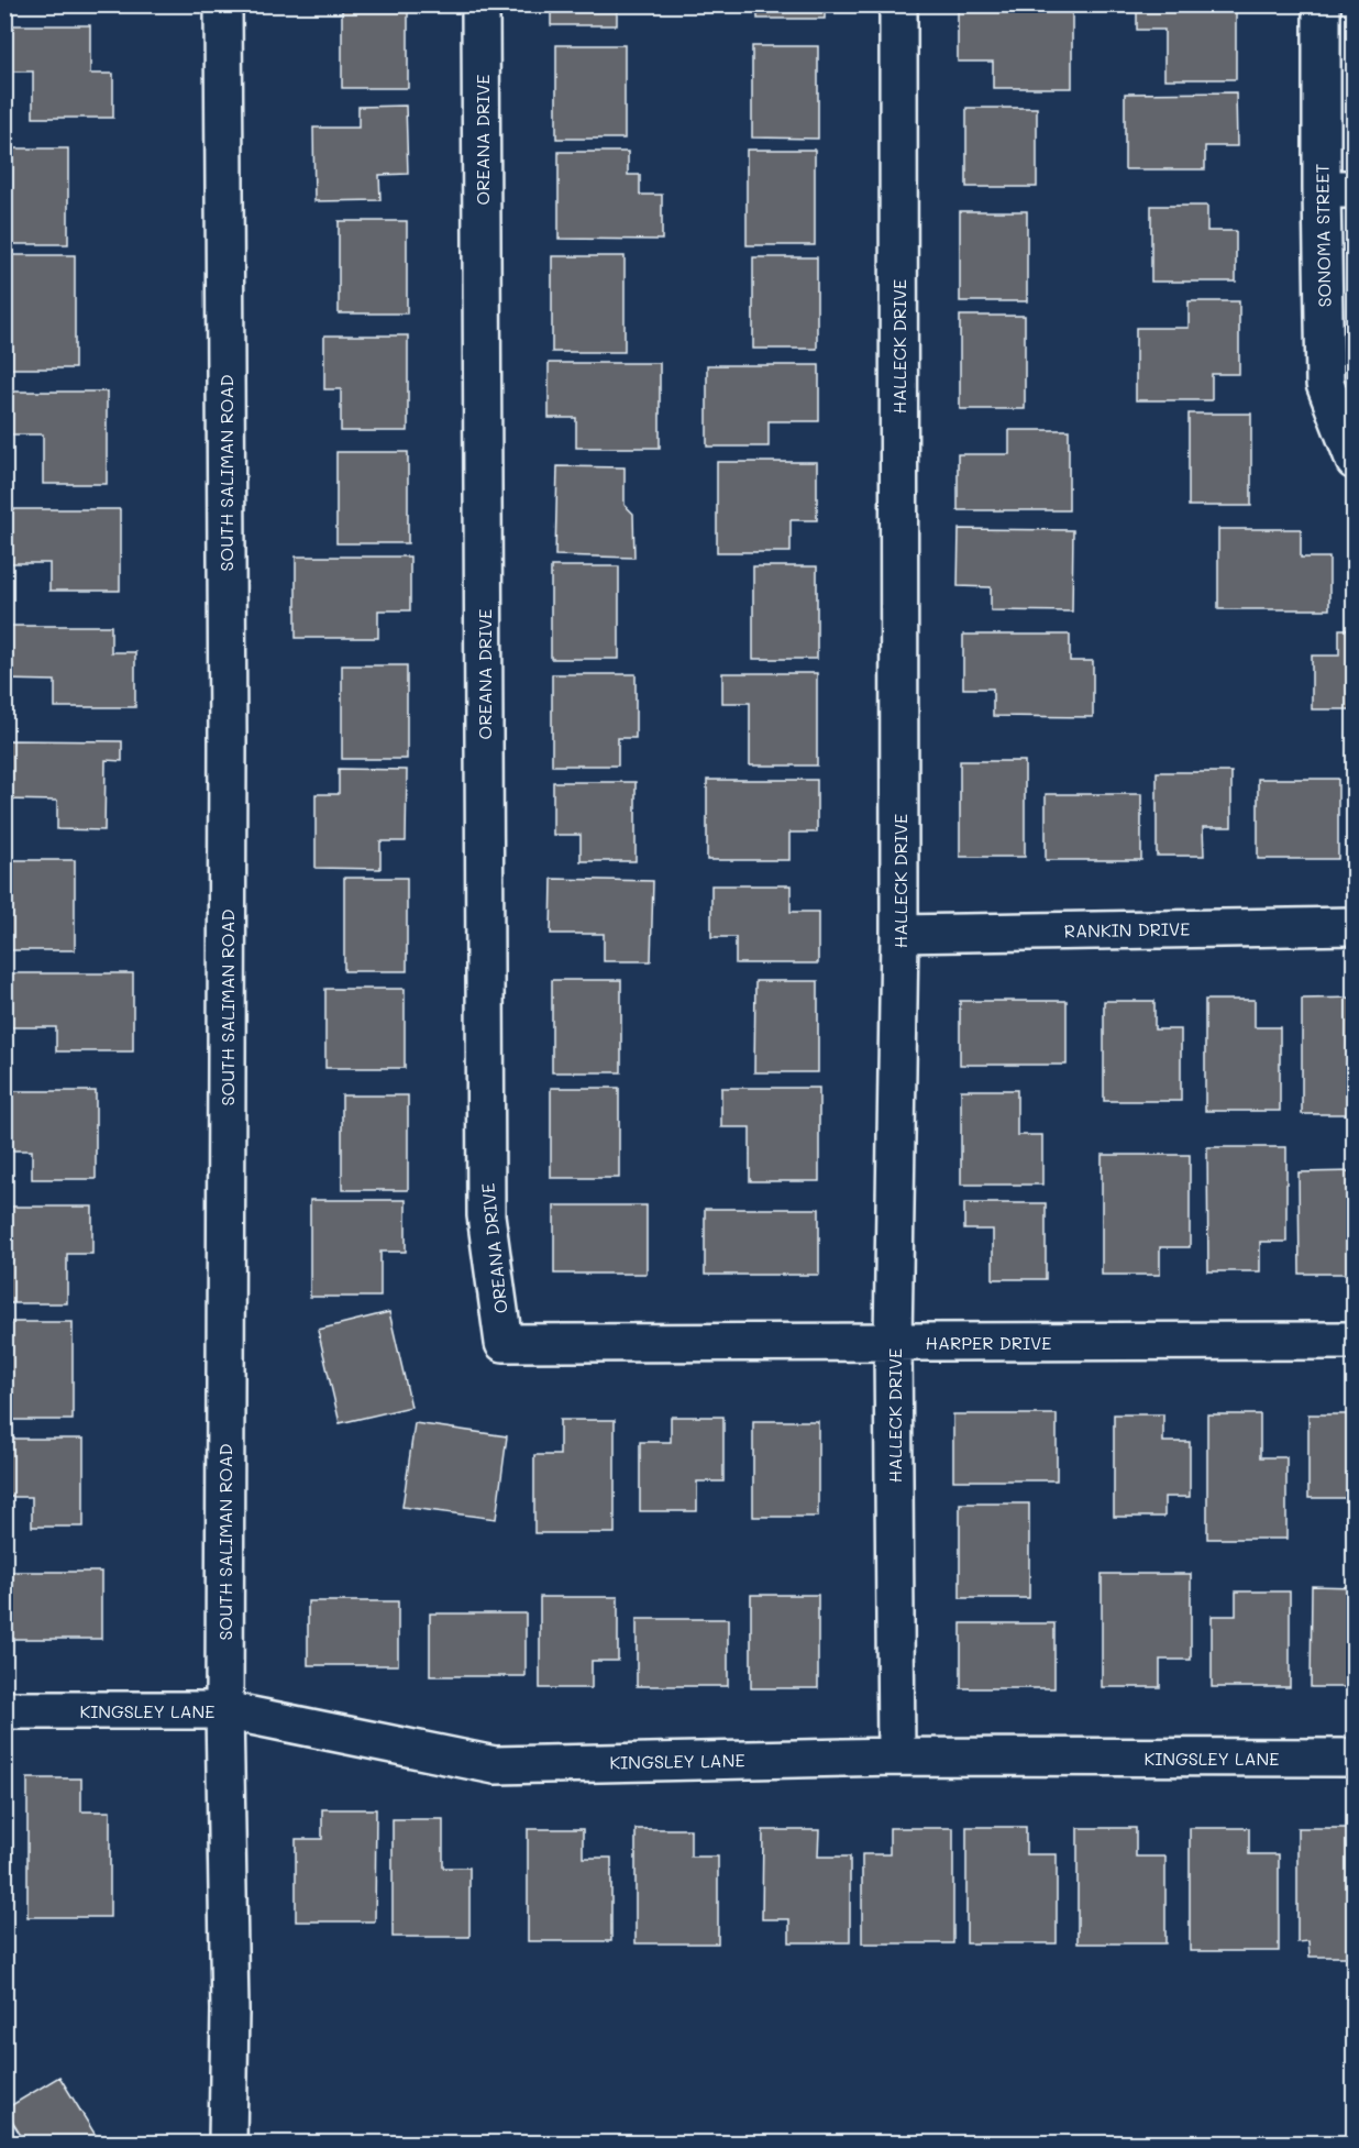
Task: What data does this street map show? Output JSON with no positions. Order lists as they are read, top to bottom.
{
  "streets": {
    "street": [
      "OREANA DRIVE",
      "SONOMA STREET",
      "HALLECK DRIVE",
      "SOUTH SALIMAN ROAD",
      "RANKIN DRIVE",
      "HARPER DRIVE",
      "KINGSLEY LANE"
    ]
  },
  "crossings": [
    ["OREANA DRIVE", "HARPER DRIVE"],
    ["HALLECK DRIVE", "RANKIN DRIVE"],
    ["HALLECK DRIVE", "HARPER DRIVE"],
    ["HALLECK DRIVE", "KINGSLEY LANE"],
    ["SOUTH SALIMAN ROAD", "KINGSLEY LANE"]
  ]
}
